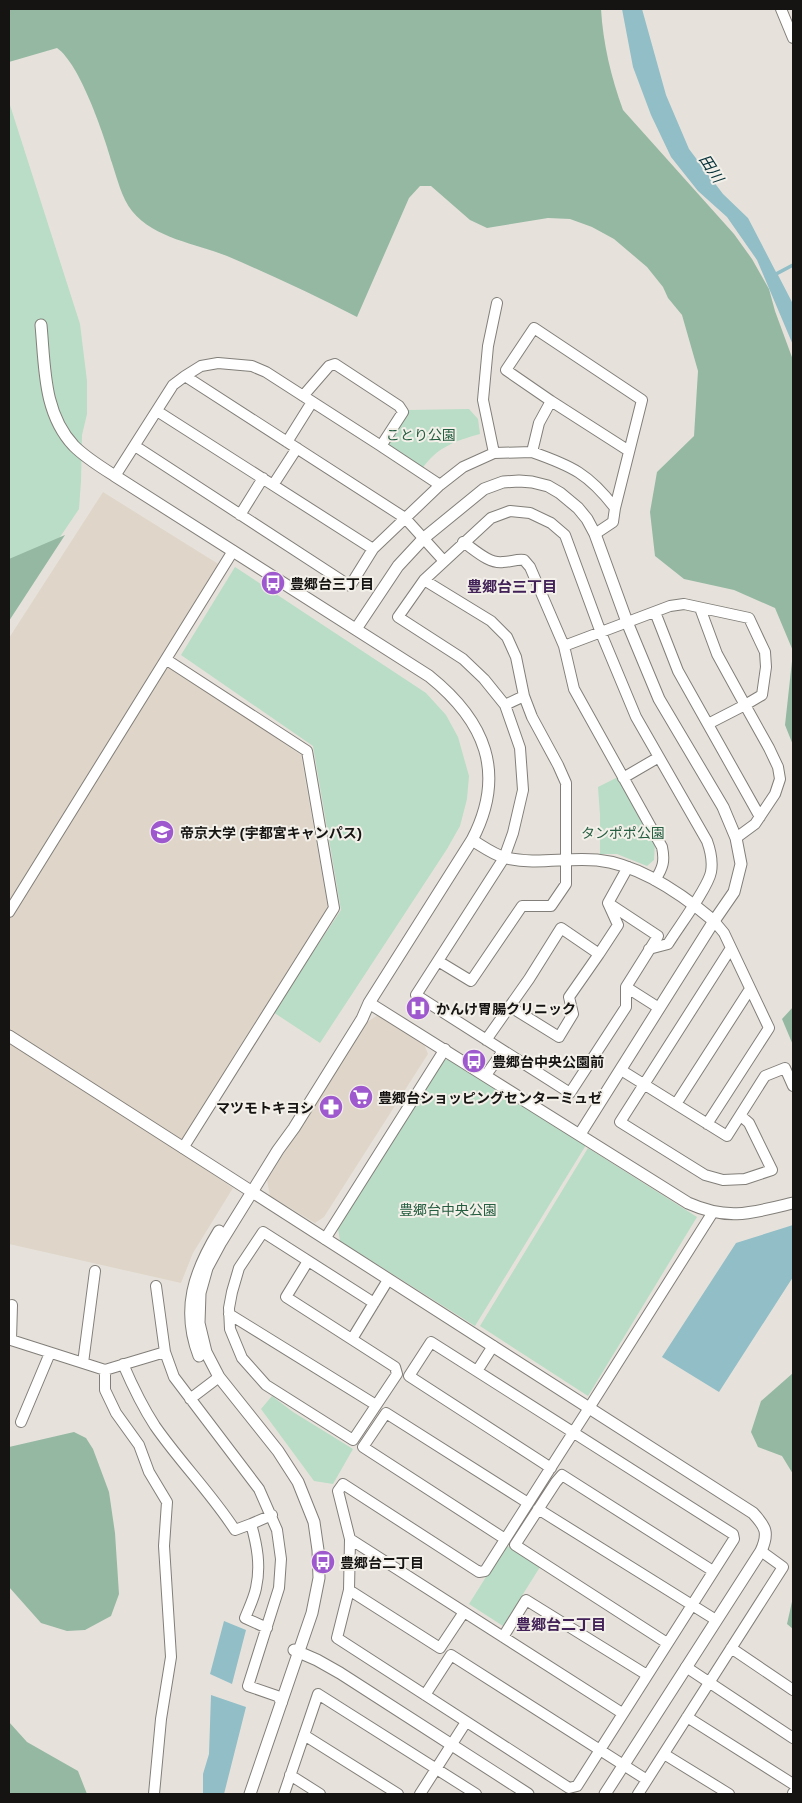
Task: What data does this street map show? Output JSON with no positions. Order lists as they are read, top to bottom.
{
  "districts": ["豊郷台三丁目", "豊郷台二丁目"],
  "water": ["田川"],
  "parks": ["ことり公園", "タンポポ公園", "豊郷台中央公園"],
  "places": {
    "bus stop": ["豊郷台三丁目", "豊郷台中央公園前", "豊郷台二丁目"],
    "school or university": ["帝京大学 (宇都宮キャンパス)"],
    "hospital": ["かんけ胃腸クリニック"],
    "supermarket": ["豊郷台ショッピングセンターミュゼ"],
    "pharmacy": ["マツモトキヨシ"]
  }
}
